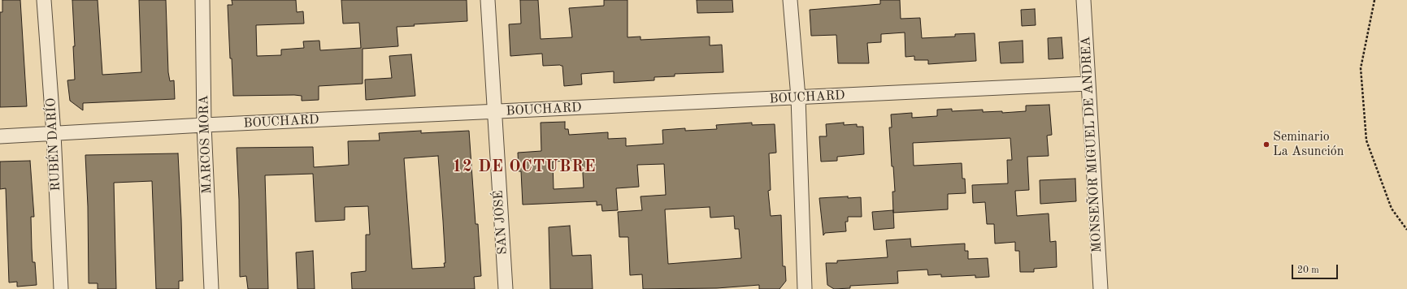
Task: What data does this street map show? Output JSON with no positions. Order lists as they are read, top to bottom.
{
  "streets": {
    "street": [
      "BOUCHARD",
      "RUBÉN DARÍO",
      "MARCOS MORA",
      "MONSEÑOR MIGUEL DE ANDREA",
      "SAN JOSÉ"
    ]
  },
  "crossings": [
    ["BOUCHARD", "RUBÉN DARÍO"],
    ["BOUCHARD", "MARCOS MORA"],
    ["BOUCHARD", "MONSEÑOR MIGUEL DE ANDREA"],
    ["BOUCHARD", "SAN JOSÉ"]
  ],
  "districts": ["12 DE OCTUBRE"],
  "places": ["Seminario La Asunción"],
  "scale_bar": "20 m"
}
